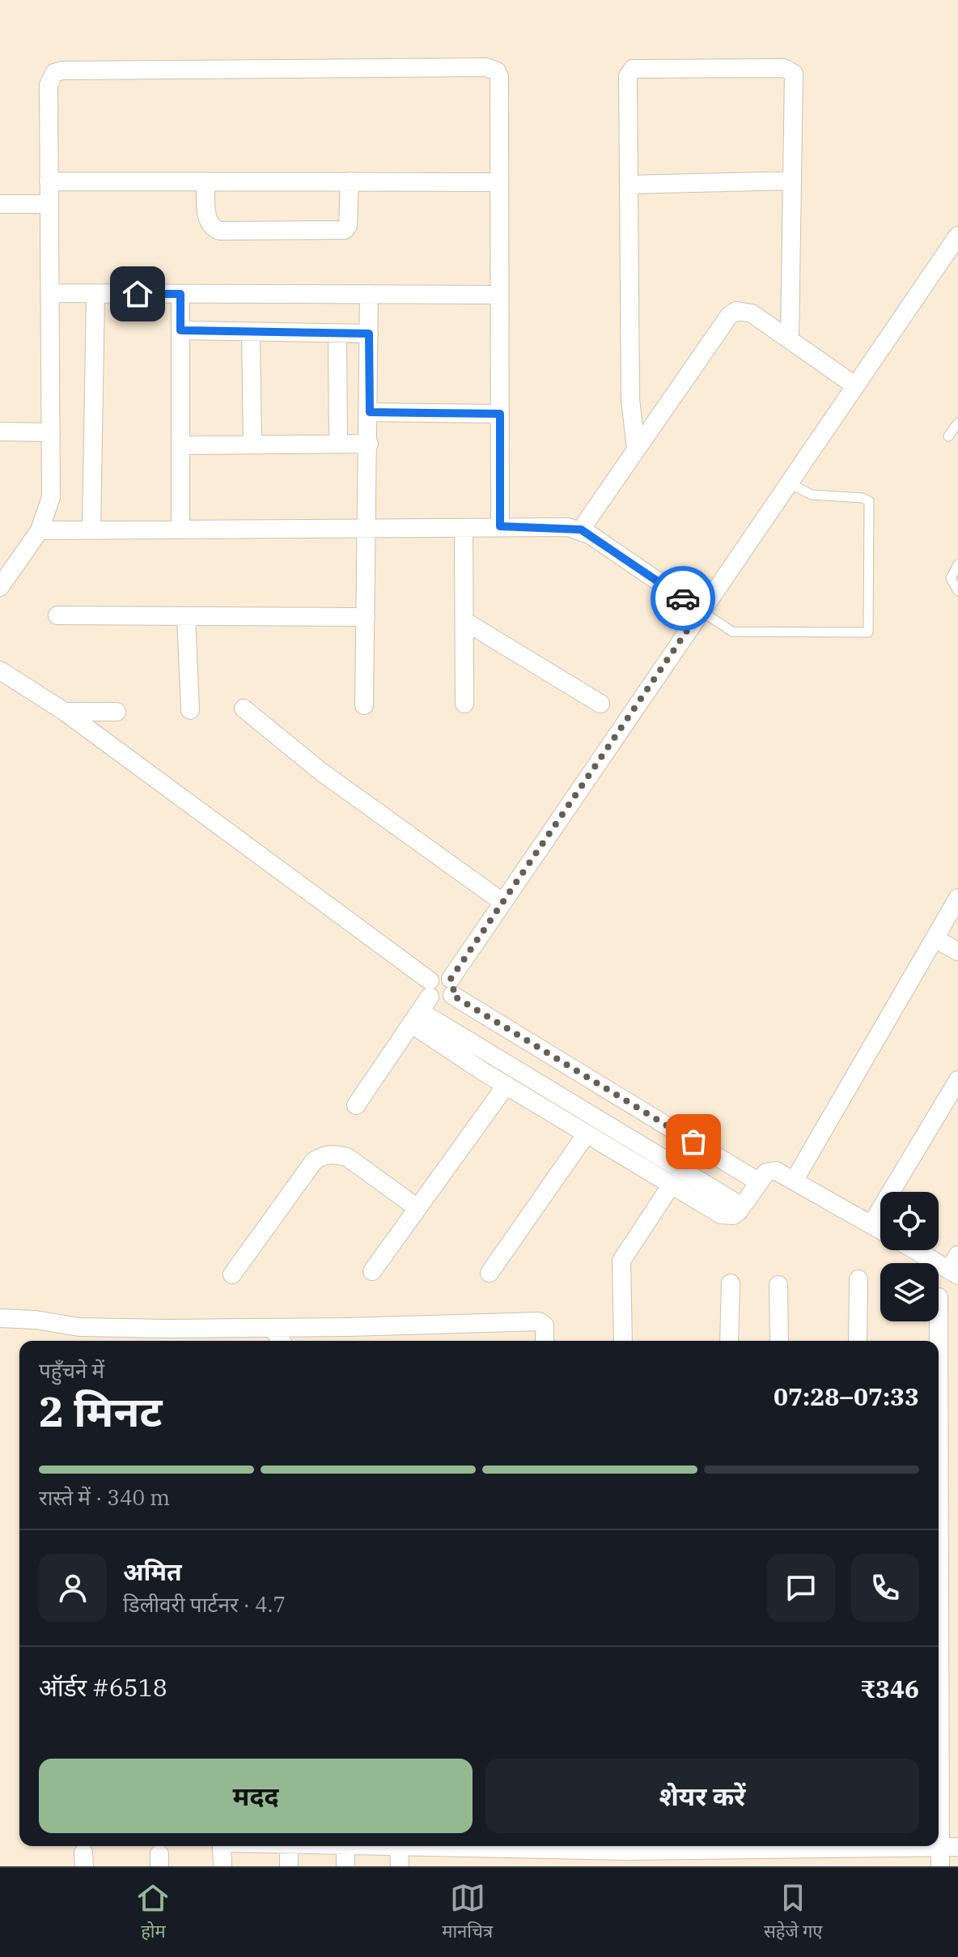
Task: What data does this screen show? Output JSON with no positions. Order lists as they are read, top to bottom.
{
  "page": {
    "heading": ["2 मिनट", "पहुँचने में", "07:28–07:33"],
    "panel": [
      "अमित",
      "डिलीवरी पार्टनर · 4.7",
      "ऑर्डर #6518",
      "₹346"
    ],
    "bar": "रास्ते में · 340 m",
    "buttons": ["मदद", "शेयर करें"],
    "tabs": ["होम", "मानचित्र", "सहेजे गए"]
  }
}
